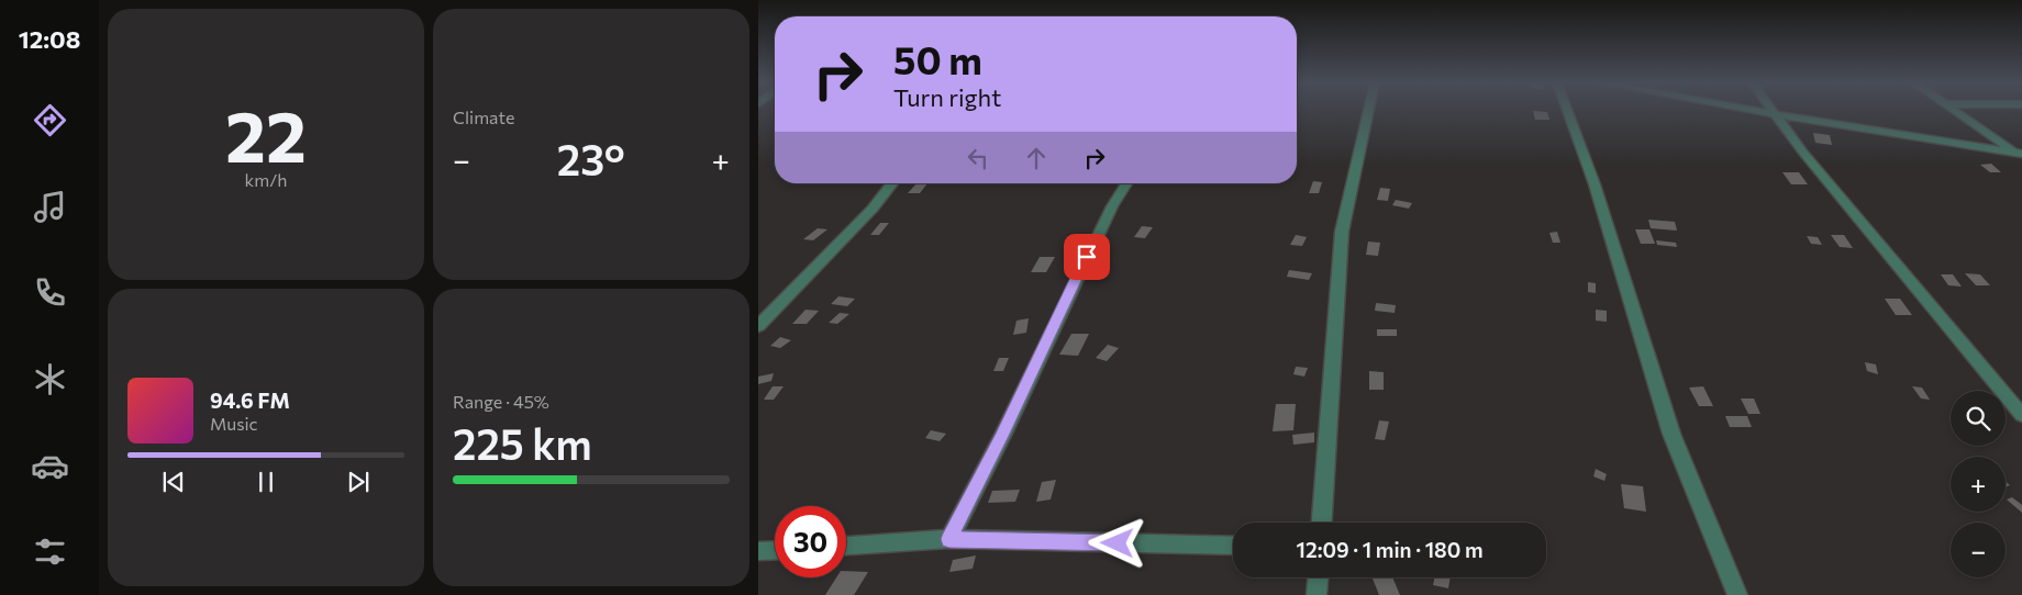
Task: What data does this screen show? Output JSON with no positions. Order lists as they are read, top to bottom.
{
  "page": {
    "tabs": "12:08",
    "tile": [
      ["22", "km/h"],
      "Climate",
      ["Range · 45%", "225 km"]
    ],
    "turn": ["50 m", "Turn right"],
    "heat": ["−", "23°", "+"],
    "song": ["94.6 FM", "Music"],
    "map_buttons": ["+", "−"],
    "limit": "30",
    "trip": "12:09 · 1 min · 180 m"
  }
}
